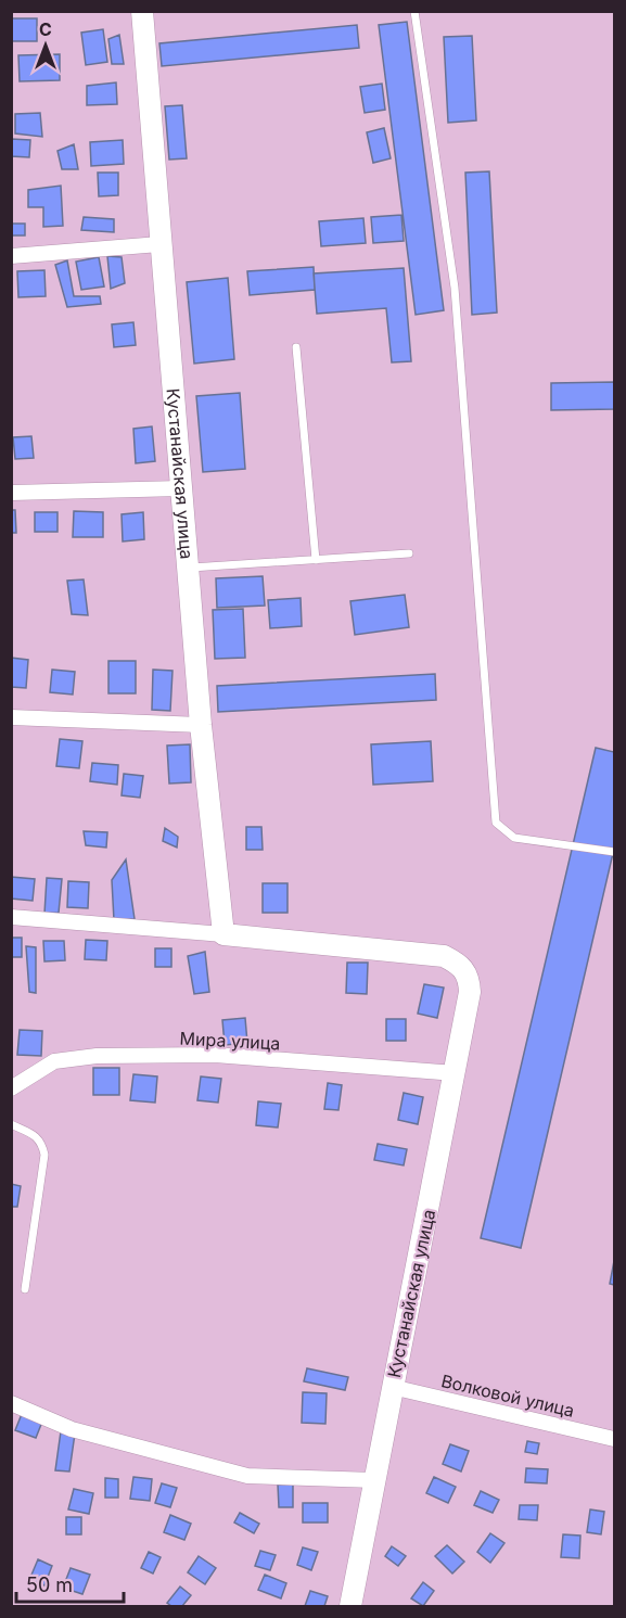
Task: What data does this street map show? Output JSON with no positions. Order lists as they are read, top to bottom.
{
  "streets": {
    "street": ["Кустанайская улица", "Мира улица", "Волковой улица"]
  },
  "crossings": [
    ["Кустанайская улица", "Мира улица"],
    ["Кустанайская улица", "Волковой улица"]
  ],
  "scale_bar": "50 m",
  "north": "top"
}
